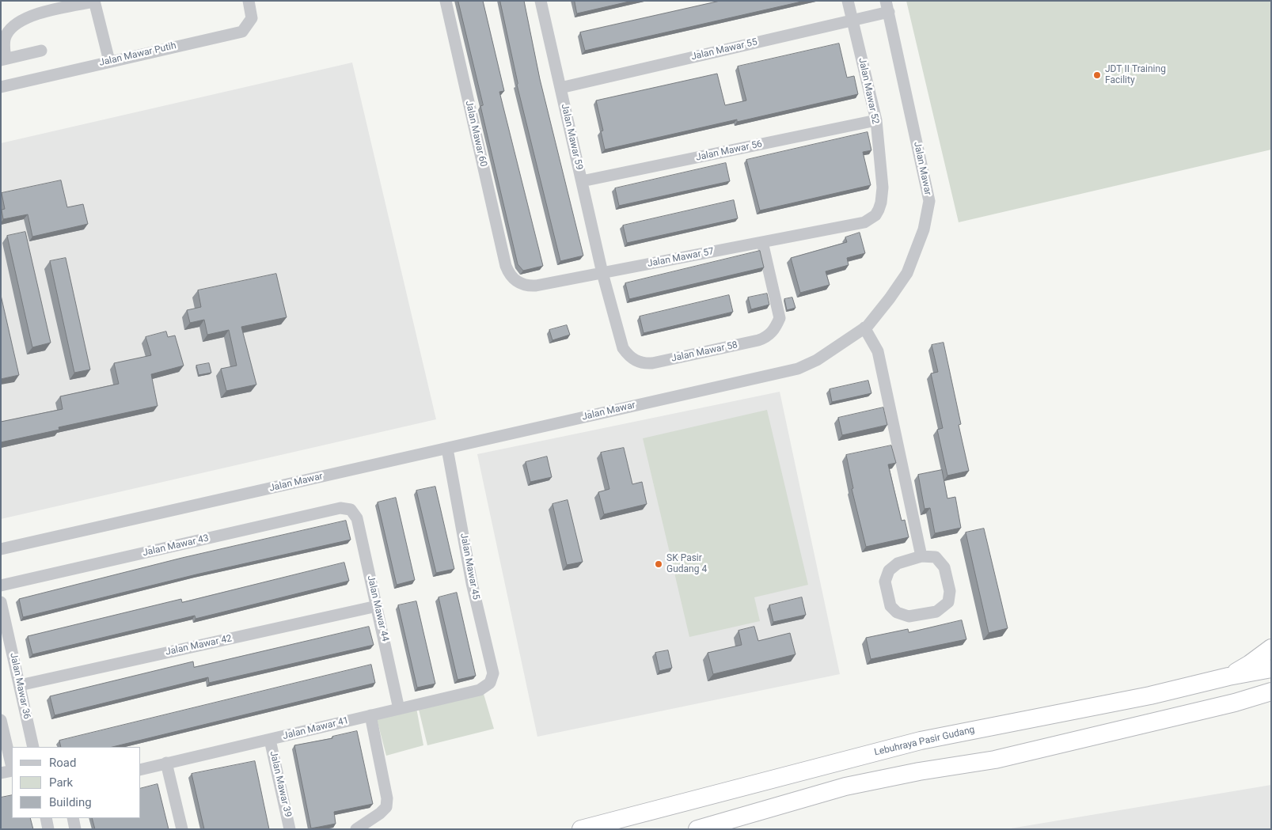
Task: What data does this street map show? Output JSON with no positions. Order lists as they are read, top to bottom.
{
  "streets": {
    "highway": ["Lebuhraya Pasir Gudang"],
    "street": [
      "Jalan Mawar 55",
      "Jalan Mawar Putih",
      "Jalan Mawar 52",
      "Jalan Mawar 60",
      "Jalan Mawar 59",
      "Jalan Mawar 56",
      "Jalan Mawar",
      "Jalan Mawar 57",
      "Jalan Mawar 58",
      "Jalan Mawar 43",
      "Jalan Mawar 45",
      "Jalan Mawar 44",
      "Jalan Mawar 42",
      "Jalan Mawar 36",
      "Jalan Mawar 41",
      "Jalan Mawar 39"
    ]
  },
  "crossings": [
    ["Jalan Mawar 55", "Jalan Mawar 52"],
    ["Jalan Mawar 55", "Jalan Mawar 59"],
    ["Jalan Mawar 55", "Jalan Mawar"],
    ["Jalan Mawar 52", "Jalan Mawar 56"],
    ["Jalan Mawar 52", "Jalan Mawar 57"],
    ["Jalan Mawar 60", "Jalan Mawar 57"],
    ["Jalan Mawar 59", "Jalan Mawar 56"],
    ["Jalan Mawar 59", "Jalan Mawar 57"],
    ["Jalan Mawar 59", "Jalan Mawar 58"],
    ["Jalan Mawar", "Jalan Mawar 45"],
    ["Jalan Mawar 57", "Jalan Mawar 58"],
    ["Jalan Mawar 43", "Jalan Mawar 44"],
    ["Jalan Mawar 45", "Jalan Mawar 41"],
    ["Jalan Mawar 44", "Jalan Mawar 42"],
    ["Jalan Mawar 44", "Jalan Mawar 41"],
    ["Jalan Mawar 42", "Jalan Mawar 36"],
    ["Jalan Mawar 41", "Jalan Mawar 39"]
  ],
  "places": ["JDT II Training Facility", "SK Pasir Gudang 4"],
  "legend": ["Road", "Park", "Building"]
}
